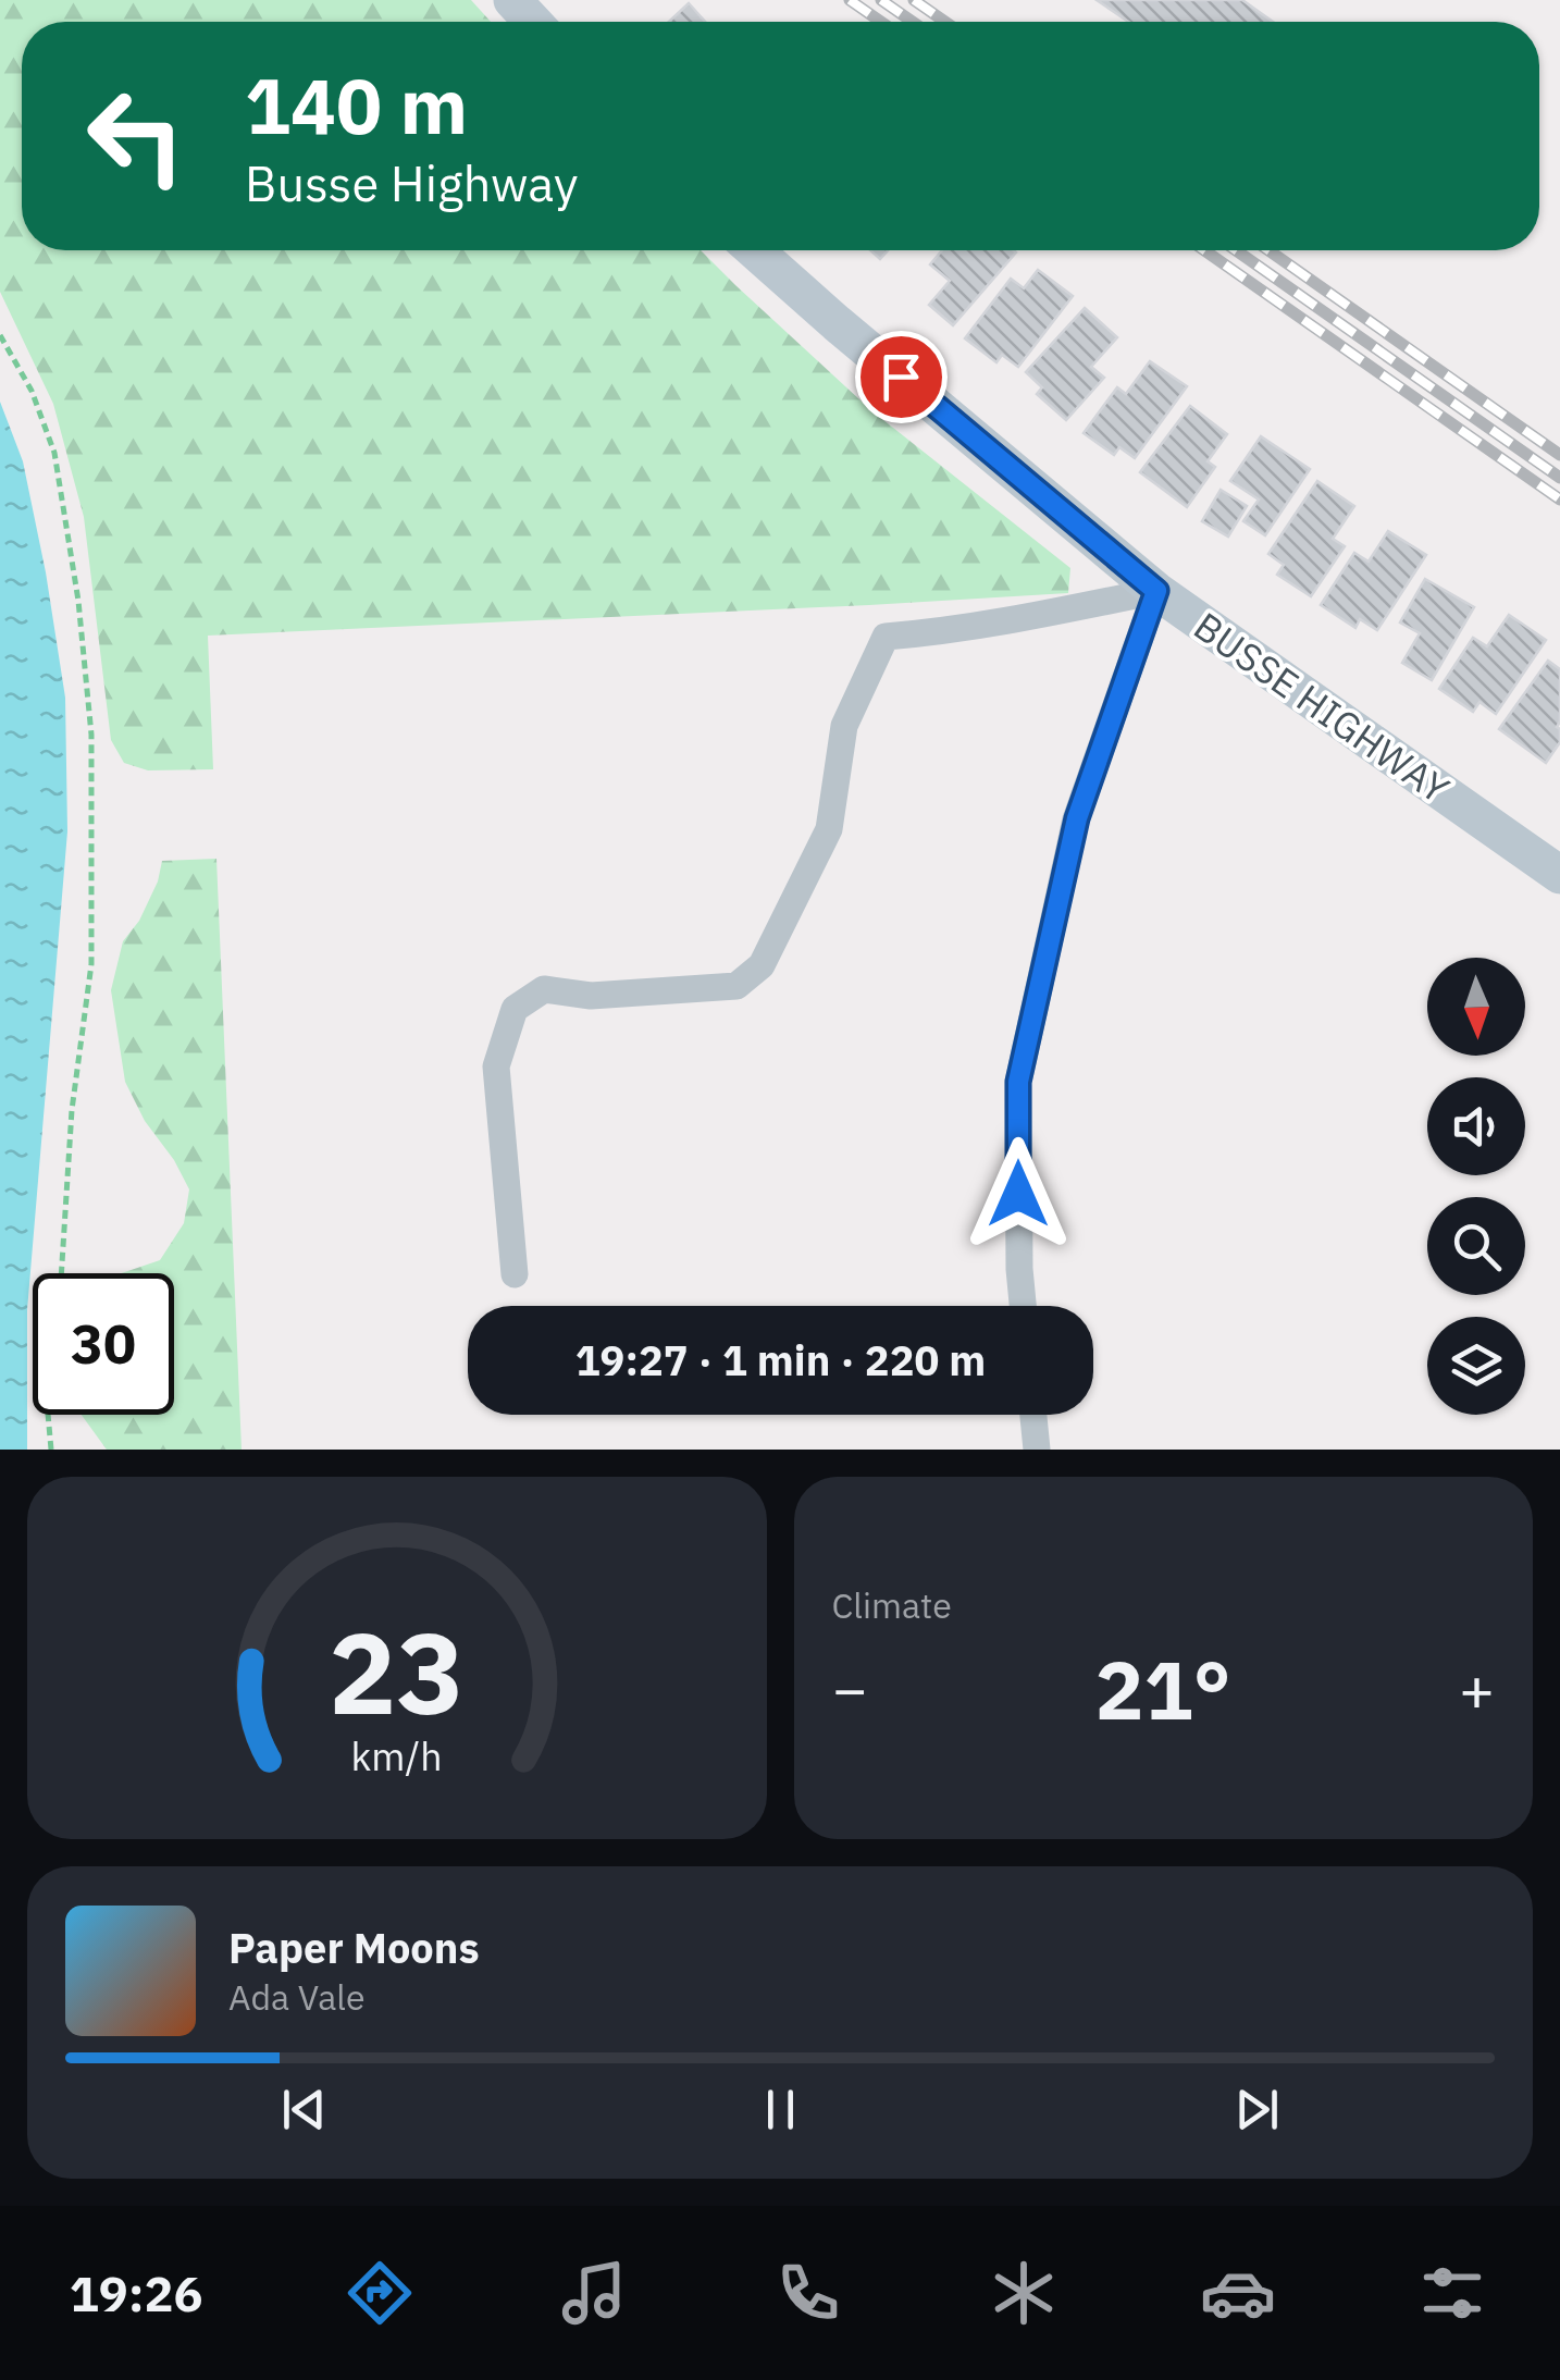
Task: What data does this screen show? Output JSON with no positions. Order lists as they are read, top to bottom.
{
  "streets": {
    "main road": ["BUSSE HIGHWAY"]
  },
  "north": "bottom",
  "page": {
    "turn": ["140 m", "Busse Highway"],
    "limit": "30",
    "trip": "19:27 · 1 min · 220 m",
    "tile": "Climate",
    "heat": ["−", "21°", "+"],
    "song": ["Paper Moons", "Ada Vale"],
    "tabs": "19:26",
    "gauge": ["23", "km/h"]
  }
}
